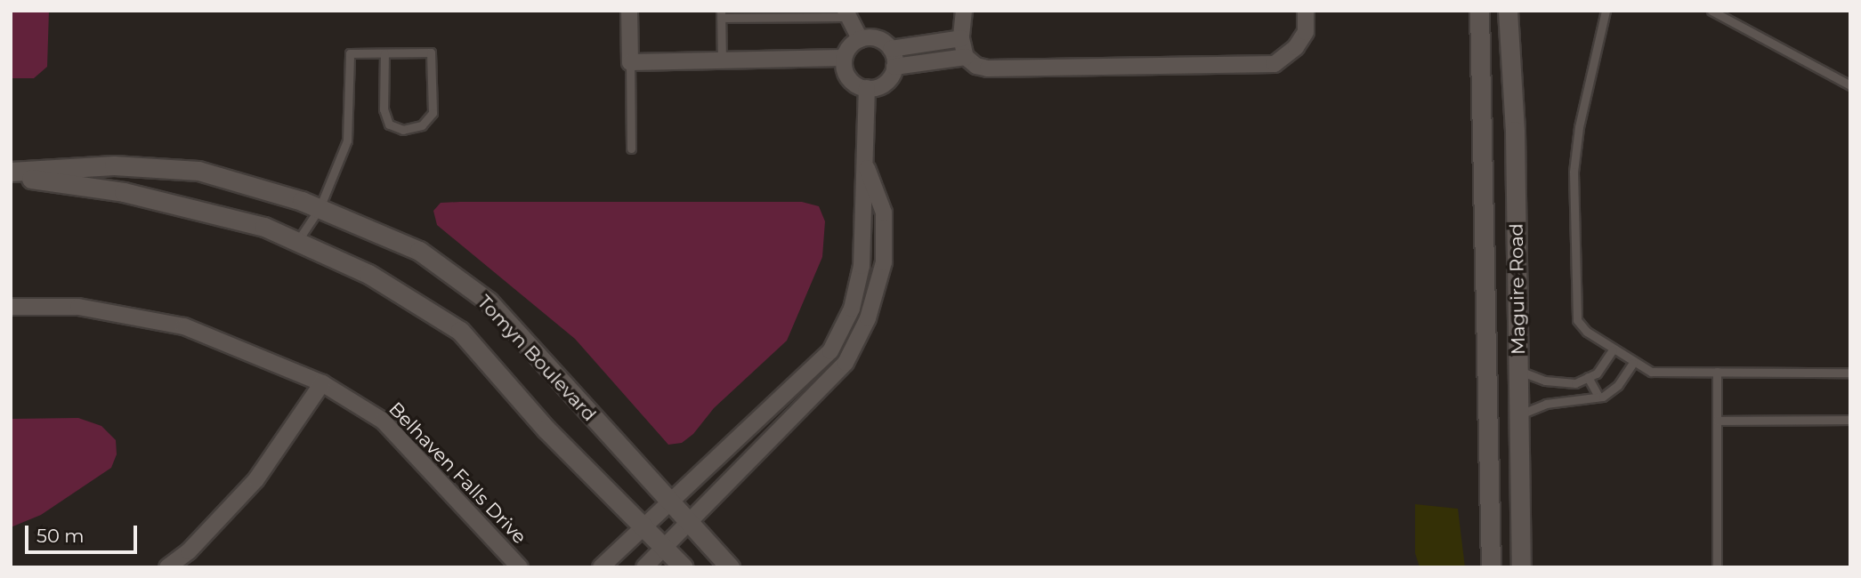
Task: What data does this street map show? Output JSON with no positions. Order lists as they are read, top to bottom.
{
  "streets": {
    "street": ["Maguire Road", "Tomyn Boulevard", "Belhaven Falls Drive"]
  },
  "scale_bar": "50 m"
}
